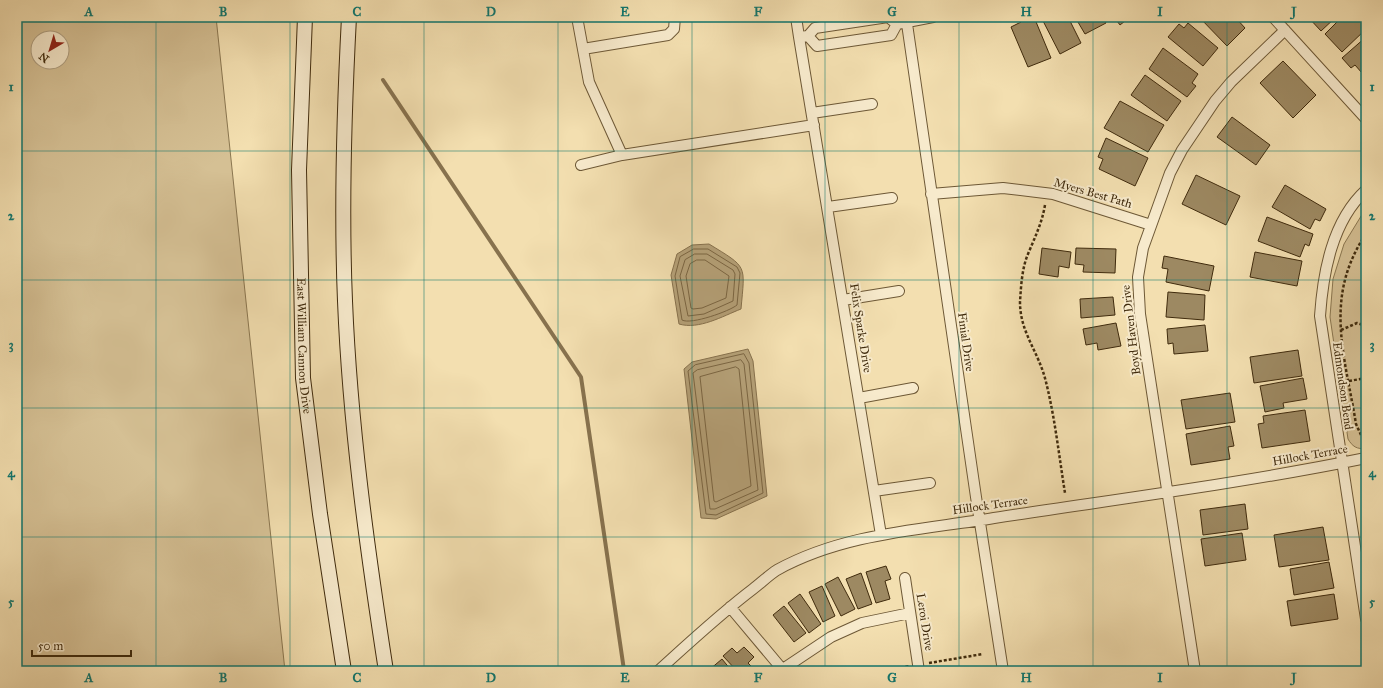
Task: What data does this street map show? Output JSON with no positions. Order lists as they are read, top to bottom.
{
  "streets": {
    "street": [
      "Myers Best Path",
      "Felix Sparke Drive",
      "Boyd Haven Drive",
      "Finial Drive",
      "East William Cannon Drive",
      "Edmondson Bend",
      "Hillock Terrace",
      "Leroi Drive"
    ]
  },
  "crossings": [
    ["Myers Best Path", "Boyd Haven Drive"],
    ["Myers Best Path", "Finial Drive"],
    ["Felix Sparke Drive", "Hillock Terrace"],
    ["Boyd Haven Drive", "Hillock Terrace"],
    ["Finial Drive", "Hillock Terrace"],
    ["Edmondson Bend", "Hillock Terrace"]
  ],
  "scale_bar": "50 m",
  "north": "bottom left",
  "grid": {
    "columns": [
      "A",
      "B",
      "C",
      "D",
      "E",
      "F",
      "G",
      "H",
      "I",
      "J"
    ],
    "rows": [
      "1",
      "2",
      "3",
      "4",
      "5"
    ]
  }
}
